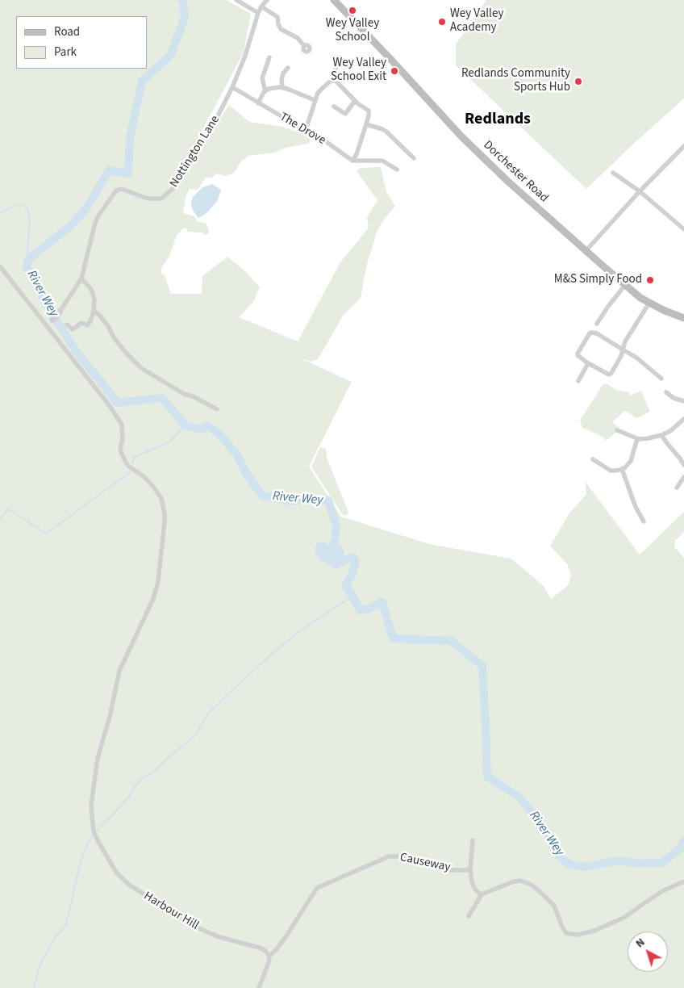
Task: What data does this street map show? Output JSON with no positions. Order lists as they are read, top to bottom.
{
  "streets": {
    "main road": ["Dorchester Road"],
    "street": [
      "The Drove",
      "Nottington Lane",
      "Causeway",
      "Harbour Hill"
    ]
  },
  "crossings": [
    ["The Drove", "Nottington Lane"],
    ["Causeway", "Harbour Hill"]
  ],
  "districts": ["Redlands"],
  "water": ["River Wey"],
  "places": [
    "Wey Valley School",
    "Wey Valley Academy",
    "Wey Valley School Exit",
    "Redlands Community Sports Hub",
    "M&S Simply Food"
  ],
  "legend": ["Road", "Park"],
  "north": "top left"
}
